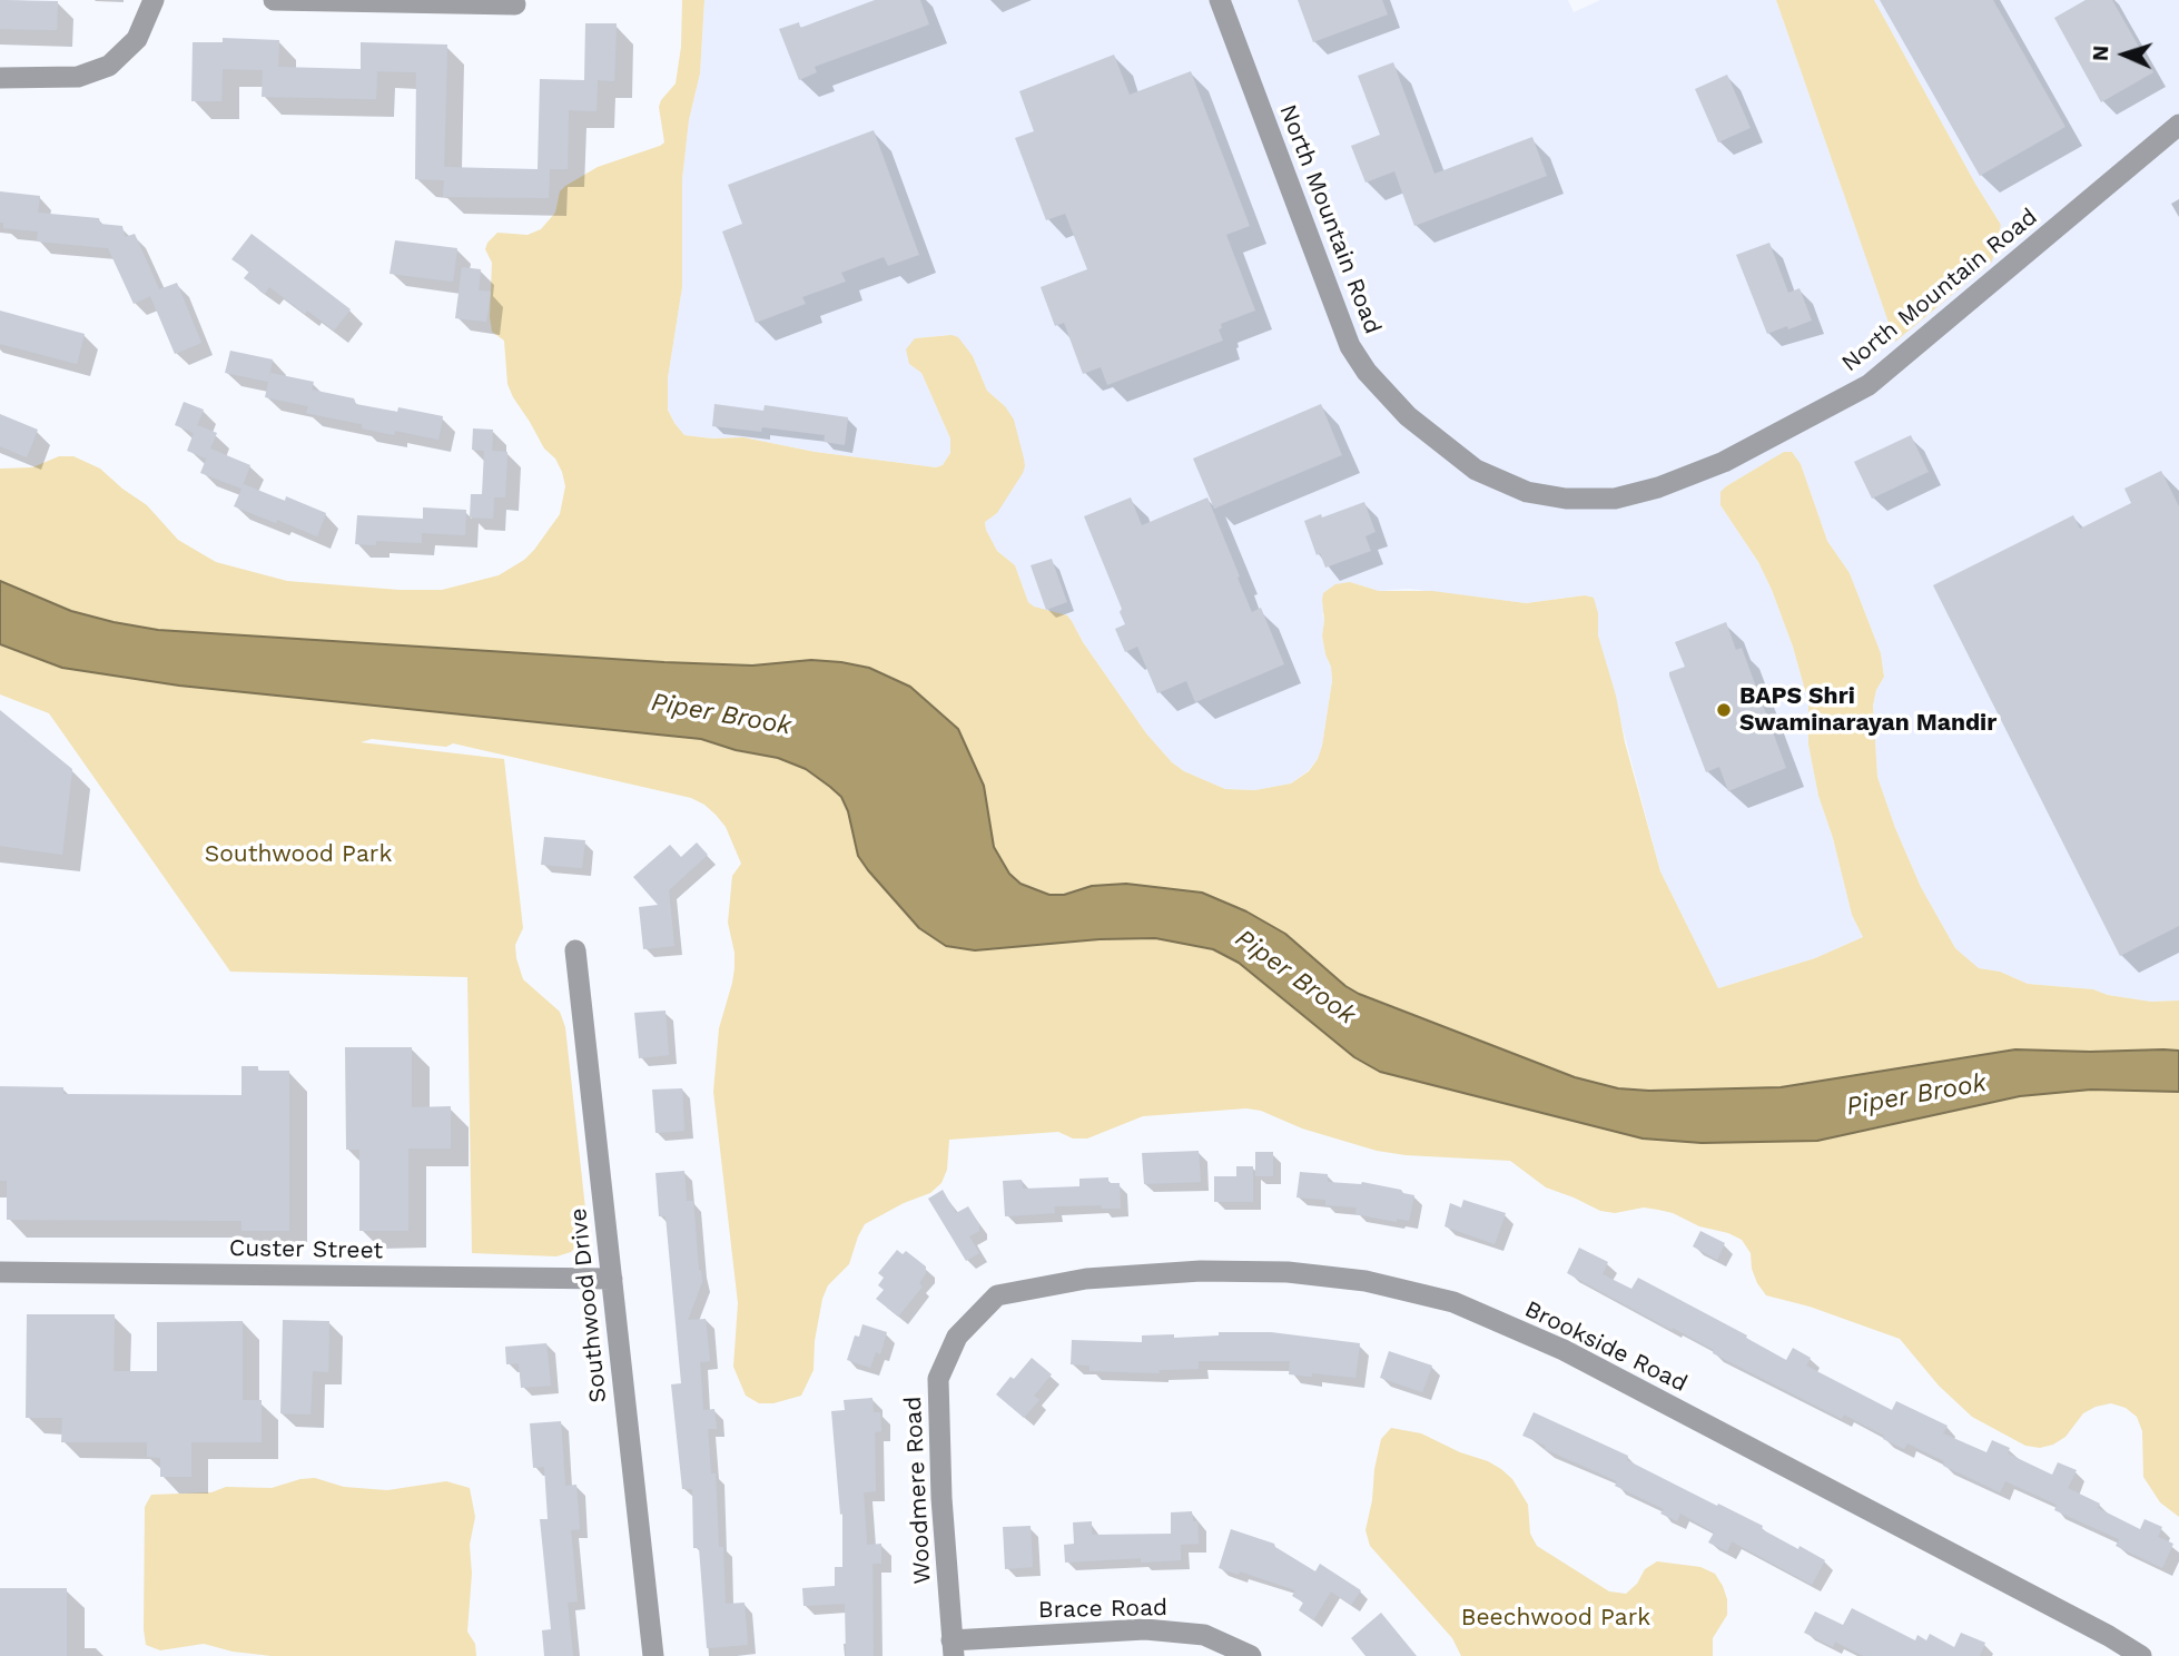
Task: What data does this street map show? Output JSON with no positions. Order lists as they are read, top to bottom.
{
  "streets": {
    "street": [
      "North Mountain Road",
      "Custer Street",
      "Southwood Drive",
      "Brookside Road",
      "Woodmere Road",
      "Brace Road"
    ]
  },
  "crossings": [
    ["Custer Street", "Southwood Drive"],
    ["Brookside Road", "Woodmere Road"],
    ["Woodmere Road", "Brace Road"]
  ],
  "water": ["Piper Brook"],
  "parks": ["Southwood Park", "Beechwood Park"],
  "places": ["BAPS Shri Swaminarayan Mandir"],
  "north": "left"
}
